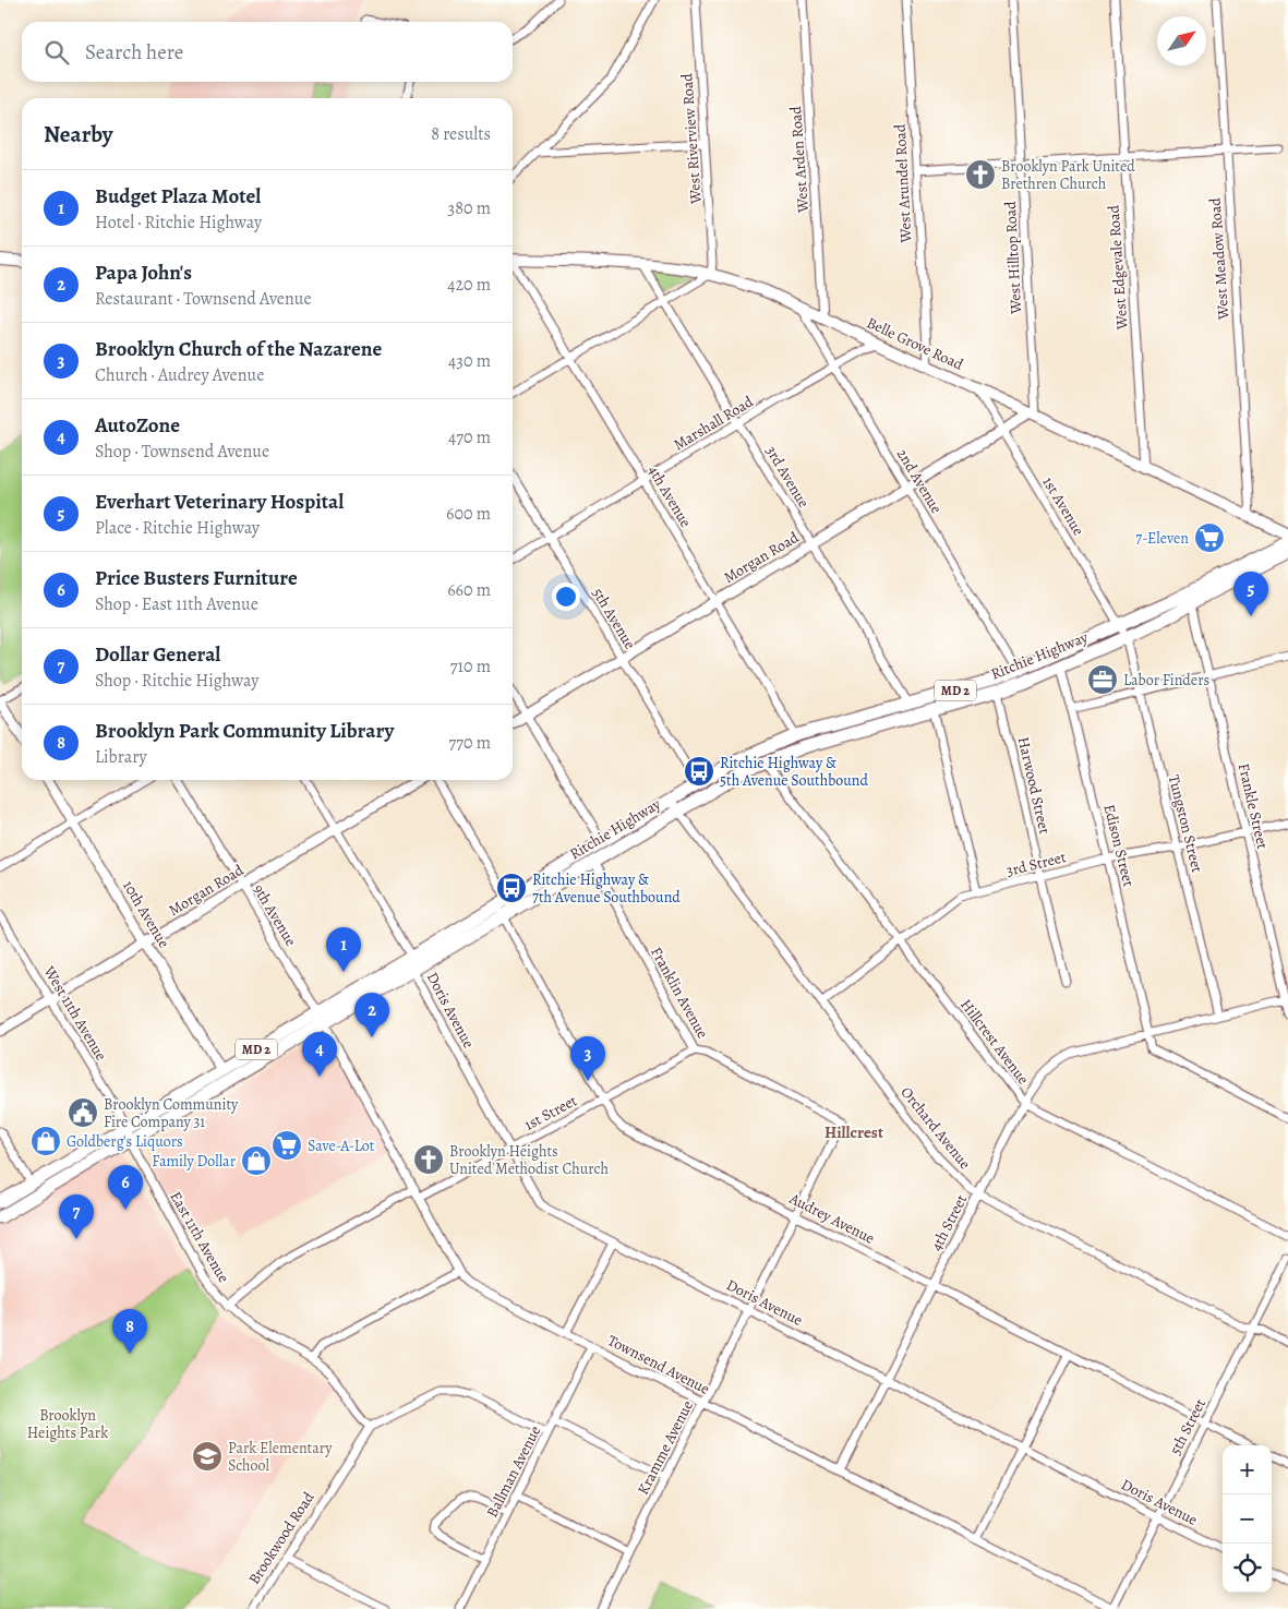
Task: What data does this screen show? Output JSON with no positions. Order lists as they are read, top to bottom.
{
  "streets": {
    "main road": ["Belle Grove Road", "Ritchie Highway", "MD 2"],
    "street": [
      "West Riverview Road",
      "West Arden Road",
      "West Arundel Road",
      "West Hilltop Road",
      "West Meadow Road",
      "West Edgevale Road",
      "Marshall Road",
      "3rd Avenue",
      "2nd Avenue",
      "4th Avenue",
      "1st Avenue",
      "Morgan Road",
      "5th Avenue",
      "Harwood Street",
      "Frankle Street",
      "Tungston Street",
      "Edison Street",
      "3rd Street",
      "10th Avenue",
      "9th Avenue",
      "Franklin Avenue",
      "Doris Avenue",
      "West 11th Avenue",
      "Hillcrest Avenue",
      "1st Street",
      "Orchard Avenue",
      "Audrey Avenue",
      "4th Street",
      "East 11th Avenue",
      "Townsend Avenue",
      "5th Street",
      "Kramme Avenue",
      "Ballman Avenue",
      "Brookwood Road"
    ]
  },
  "crossings": [
    ["West Riverview Road", "Belle Grove Road"],
    ["West Arden Road", "Belle Grove Road"],
    ["West Arundel Road", "Belle Grove Road"],
    ["West Hilltop Road", "Belle Grove Road"],
    ["West Hilltop Road", "Morgan Road"],
    ["West Meadow Road", "Belle Grove Road"],
    ["West Edgevale Road", "Belle Grove Road"],
    ["Belle Grove Road", "Marshall Road"],
    ["Belle Grove Road", "3rd Avenue"],
    ["Belle Grove Road", "2nd Avenue"],
    ["Belle Grove Road", "1st Avenue"],
    ["Belle Grove Road", "Morgan Road"],
    ["Marshall Road", "3rd Avenue"],
    ["Marshall Road", "2nd Avenue"],
    ["Marshall Road", "4th Avenue"],
    ["Marshall Road", "5th Avenue"],
    ["3rd Avenue", "Morgan Road"],
    ["3rd Avenue", "Ritchie Highway"],
    ["2nd Avenue", "Morgan Road"],
    ["2nd Avenue", "Ritchie Highway"],
    ["4th Avenue", "Morgan Road"],
    ["4th Avenue", "Ritchie Highway"],
    ["1st Avenue", "Morgan Road"],
    ["1st Avenue", "Ritchie Highway"],
    ["1st Avenue", "Tungston Street"],
    ["Morgan Road", "5th Avenue"],
    ["Morgan Road", "10th Avenue"],
    ["Morgan Road", "9th Avenue"],
    ["Morgan Road", "West 11th Avenue"],
    ["5th Avenue", "Ritchie Highway"],
    ["Ritchie Highway", "Harwood Street"],
    ["Ritchie Highway", "Frankle Street"],
    ["Ritchie Highway", "Tungston Street"],
    ["Ritchie Highway", "Edison Street"],
    ["Ritchie Highway", "10th Avenue"],
    ["Ritchie Highway", "9th Avenue"],
    ["Ritchie Highway", "Franklin Avenue"],
    ["Ritchie Highway", "Doris Avenue"],
    ["Ritchie Highway", "West 11th Avenue"],
    ["Ritchie Highway", "Hillcrest Avenue"],
    ["Ritchie Highway", "Orchard Avenue"],
    ["Ritchie Highway", "Audrey Avenue"],
    ["Ritchie Highway", "East 11th Avenue"],
    ["Ritchie Highway", "Townsend Avenue"],
    ["Harwood Street", "3rd Street"],
    ["Frankle Street", "3rd Street"],
    ["Frankle Street", "4th Street"],
    ["Tungston Street", "3rd Street"],
    ["Tungston Street", "4th Street"],
    ["Edison Street", "3rd Street"],
    ["Edison Street", "4th Street"],
    ["3rd Street", "Hillcrest Avenue"],
    ["3rd Street", "Orchard Avenue"],
    ["9th Avenue", "Townsend Avenue"],
    ["Franklin Avenue", "1st Street"],
    ["Franklin Avenue", "Kramme Avenue"],
    ["Doris Avenue", "1st Street"],
    ["Doris Avenue", "4th Street"],
    ["Doris Avenue", "5th Street"],
    ["Doris Avenue", "Kramme Avenue"],
    ["West 11th Avenue", "East 11th Avenue"],
    ["Hillcrest Avenue", "4th Street"],
    ["1st Street", "Audrey Avenue"],
    ["1st Street", "Townsend Avenue"],
    ["Orchard Avenue", "4th Street"],
    ["Orchard Avenue", "5th Street"],
    ["Audrey Avenue", "4th Street"],
    ["Audrey Avenue", "5th Street"],
    ["Audrey Avenue", "Kramme Avenue"],
    ["4th Street", "Townsend Avenue"],
    ["East 11th Avenue", "Brookwood Road"],
    ["Townsend Avenue", "5th Street"],
    ["Townsend Avenue", "Kramme Avenue"],
    ["Townsend Avenue", "Ballman Avenue"]
  ],
  "districts": ["Hillcrest"],
  "parks": ["Brooklyn Heights Park"],
  "places": {
    "church": ["Brooklyn Park United Brethren Church", "Brooklyn Heights United Methodist Church"],
    "supermarket": ["7-Eleven", "Save-A-Lot"],
    "office": ["Labor Finders"],
    "bus stop": ["Ritchie Highway & 5th Avenue Southbound", "Ritchie Highway & 7th Avenue Southbound"],
    "public building": ["Brooklyn Community Fire Company 31"],
    "shop": ["Goldberg's Liquors", "Family Dollar"],
    "school or university": ["Park Elementary School"]
  },
  "north": "top right",
  "page": {
    "search": "Search here",
    "heading": ["Nearby", "8 results"],
    "list": [
      {
        "mark": "1",
        "name": "Budget Plaza Motel",
        "note": "Hotel · Ritchie Highway",
        "value": "380 m"
      },
      {
        "mark": "2",
        "name": "Papa John's",
        "note": "Restaurant · Townsend Avenue",
        "value": "420 m"
      },
      {
        "mark": "3",
        "name": "Brooklyn Church of the Nazarene",
        "note": "Church · Audrey Avenue",
        "value": "430 m"
      },
      {
        "mark": "4",
        "name": "AutoZone",
        "note": "Shop · Townsend Avenue",
        "value": "470 m"
      },
      {
        "mark": "5",
        "name": "Everhart Veterinary Hospital",
        "note": "Place · Ritchie Highway",
        "value": "600 m"
      },
      {
        "mark": "6",
        "name": "Price Busters Furniture",
        "note": "Shop · East 11th Avenue",
        "value": "660 m"
      },
      {
        "mark": "7",
        "name": "Dollar General",
        "note": "Shop · Ritchie Highway",
        "value": "710 m"
      },
      {
        "mark": "8",
        "name": "Brooklyn Park Community Library",
        "note": "Library",
        "value": "770 m"
      }
    ],
    "pins": [
      "5",
      "1",
      "2",
      "4",
      "3",
      "6",
      "7",
      "8"
    ],
    "map_buttons": ["+", "−"]
  }
}
